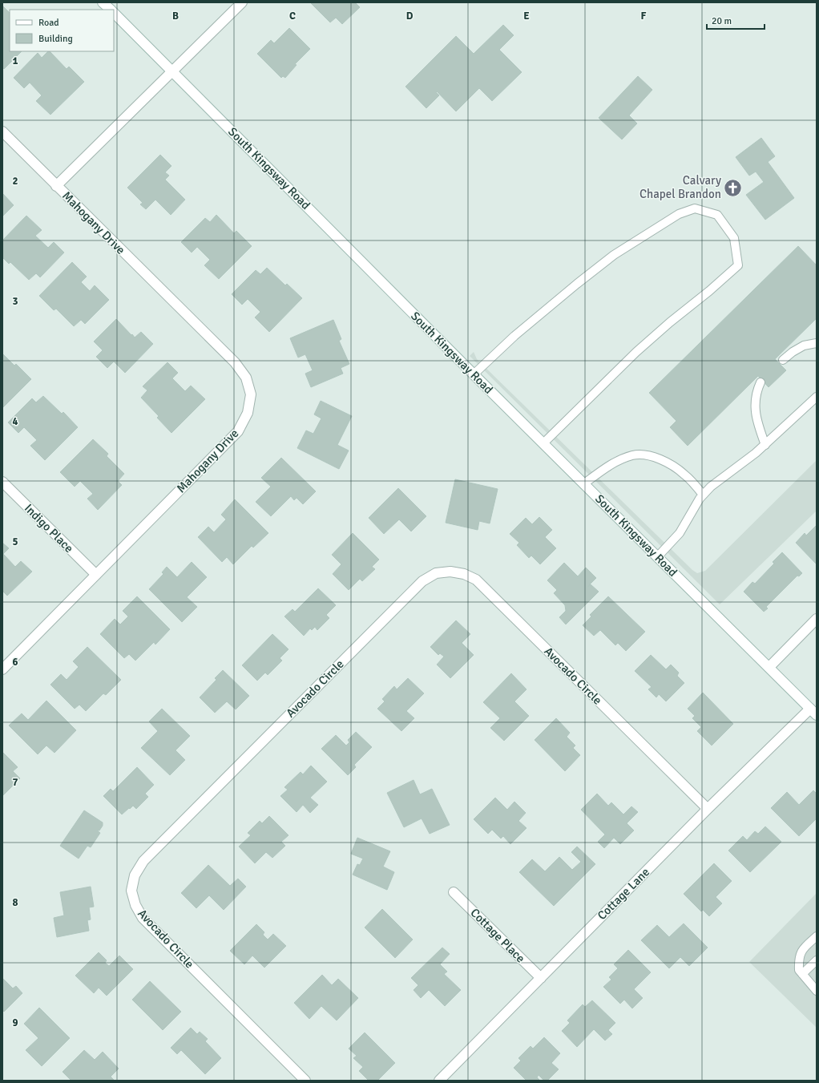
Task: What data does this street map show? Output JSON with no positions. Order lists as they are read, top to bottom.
{
  "streets": {
    "street": [
      "South Kingsway Road",
      "Mahogany Drive",
      "Indigo Place",
      "Avocado Circle",
      "Cottage Lane",
      "Cottage Place"
    ]
  },
  "crossings": [
    ["South Kingsway Road", "Mahogany Drive"],
    ["South Kingsway Road", "Cottage Lane"],
    ["Mahogany Drive", "Indigo Place"],
    ["Avocado Circle", "Cottage Lane"],
    ["Cottage Lane", "Cottage Place"]
  ],
  "places": {
    "church": ["Calvary Chapel Brandon"]
  },
  "legend": ["Road", "Building"],
  "scale_bar": "20 m",
  "grid": {
    "columns": [
      "B",
      "C",
      "D",
      "E",
      "F"
    ],
    "rows": [
      "1",
      "2",
      "3",
      "4",
      "5",
      "6",
      "7",
      "8",
      "9"
    ]
  }
}
